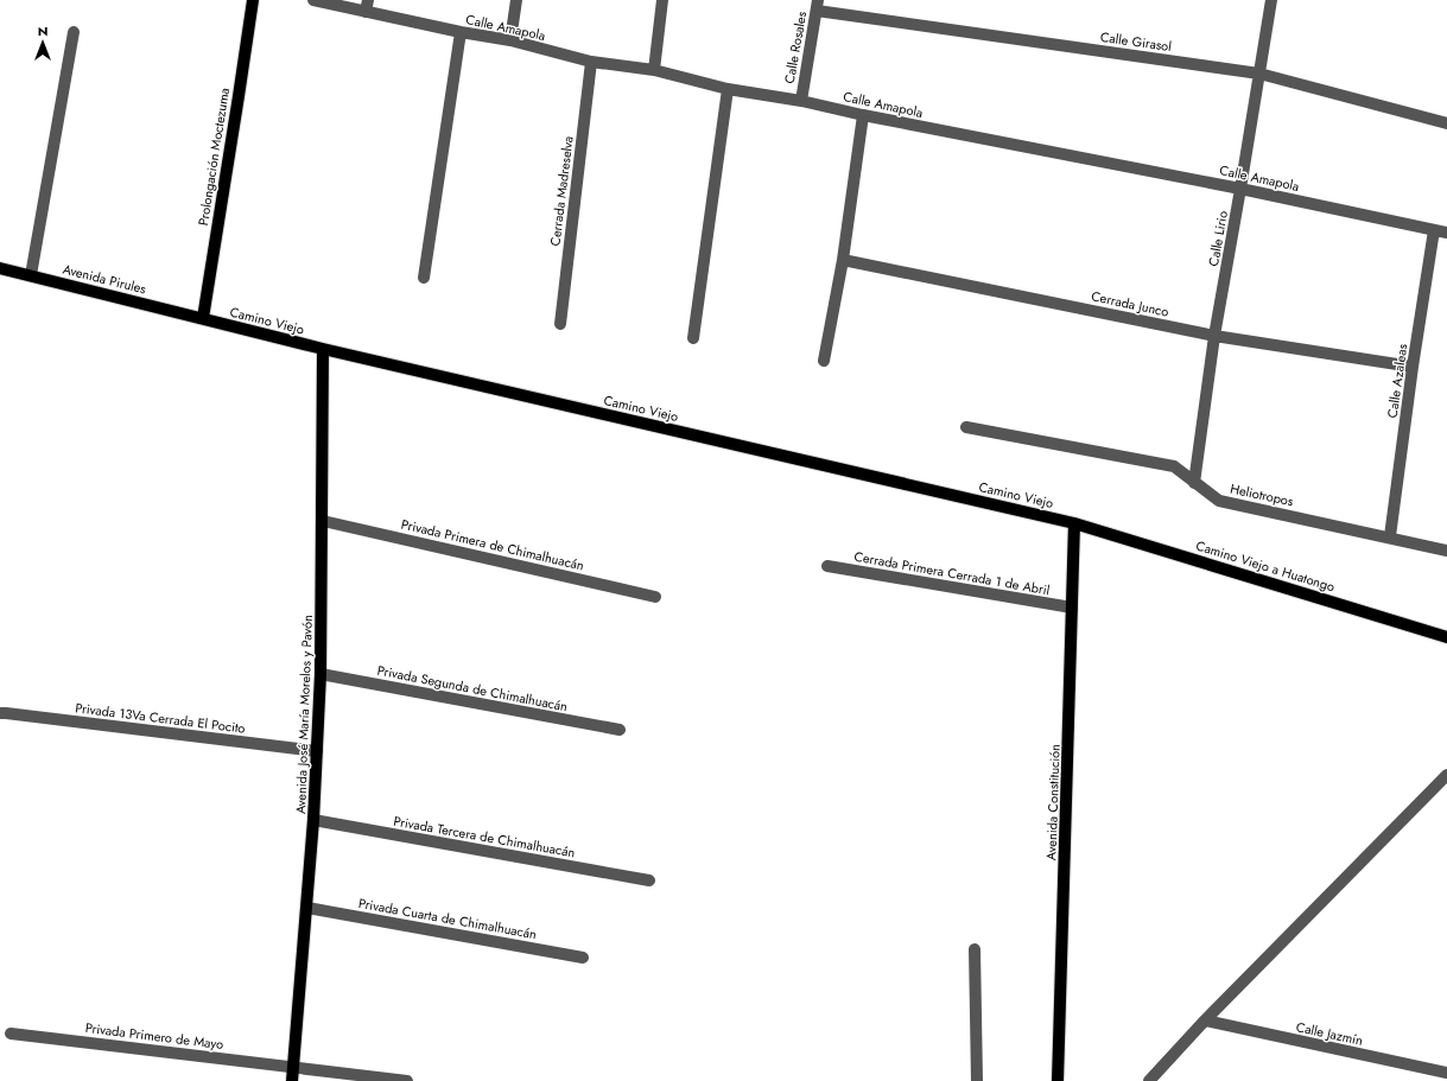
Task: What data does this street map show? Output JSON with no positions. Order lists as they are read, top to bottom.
{
  "streets": {
    "main road": [
      "Prolongación Moctezuma",
      "Avenida Pirules",
      "Camino Viejo",
      "Camino Viejo a Huatongo",
      "Avenida José María Morelos y Pavón",
      "Avenida Constitución"
    ],
    "street": [
      "Calle Amapola",
      "Calle Girasol",
      "Calle Rosales",
      "Cerrada Madreselva",
      "Calle Lirio",
      "Cerrada Junco",
      "Calle Azaleas",
      "Heliotropos",
      "Privada Primera de Chimalhuacán",
      "Cerrada Primera Cerrada 1 de Abril",
      "Privada Segunda de Chimalhuacán",
      "Privada 13Va Cerrada El Pocito",
      "Privada Tercera de Chimalhuacán",
      "Privada Cuarta de Chimalhuacán",
      "Calle Jazmín",
      "Privada Primero de Mayo"
    ]
  },
  "crossings": [
    ["Calle Amapola", "Calle Rosales"],
    ["Calle Amapola", "Cerrada Madreselva"],
    ["Calle Amapola", "Calle Lirio"],
    ["Calle Amapola", "Calle Azaleas"],
    ["Calle Girasol", "Calle Rosales"],
    ["Calle Girasol", "Calle Lirio"],
    ["Prolongación Moctezuma", "Avenida Pirules"],
    ["Prolongación Moctezuma", "Camino Viejo"],
    ["Calle Lirio", "Cerrada Junco"],
    ["Calle Lirio", "Heliotropos"],
    ["Avenida Pirules", "Camino Viejo"],
    ["Cerrada Junco", "Calle Azaleas"],
    ["Camino Viejo", "Camino Viejo a Huatongo"],
    ["Camino Viejo", "Avenida José María Morelos y Pavón"],
    ["Camino Viejo", "Avenida Constitución"],
    ["Calle Azaleas", "Heliotropos"],
    ["Privada Primera de Chimalhuacán", "Avenida José María Morelos y Pavón"],
    ["Camino Viejo a Huatongo", "Avenida Constitución"],
    ["Cerrada Primera Cerrada 1 de Abril", "Avenida Constitución"],
    ["Privada Segunda de Chimalhuacán", "Avenida José María Morelos y Pavón"],
    ["Avenida José María Morelos y Pavón", "Privada 13Va Cerrada El Pocito"],
    ["Avenida José María Morelos y Pavón", "Privada Tercera de Chimalhuacán"],
    ["Avenida José María Morelos y Pavón", "Privada Cuarta de Chimalhuacán"],
    ["Avenida José María Morelos y Pavón", "Privada Primero de Mayo"]
  ],
  "north": "top"
}
